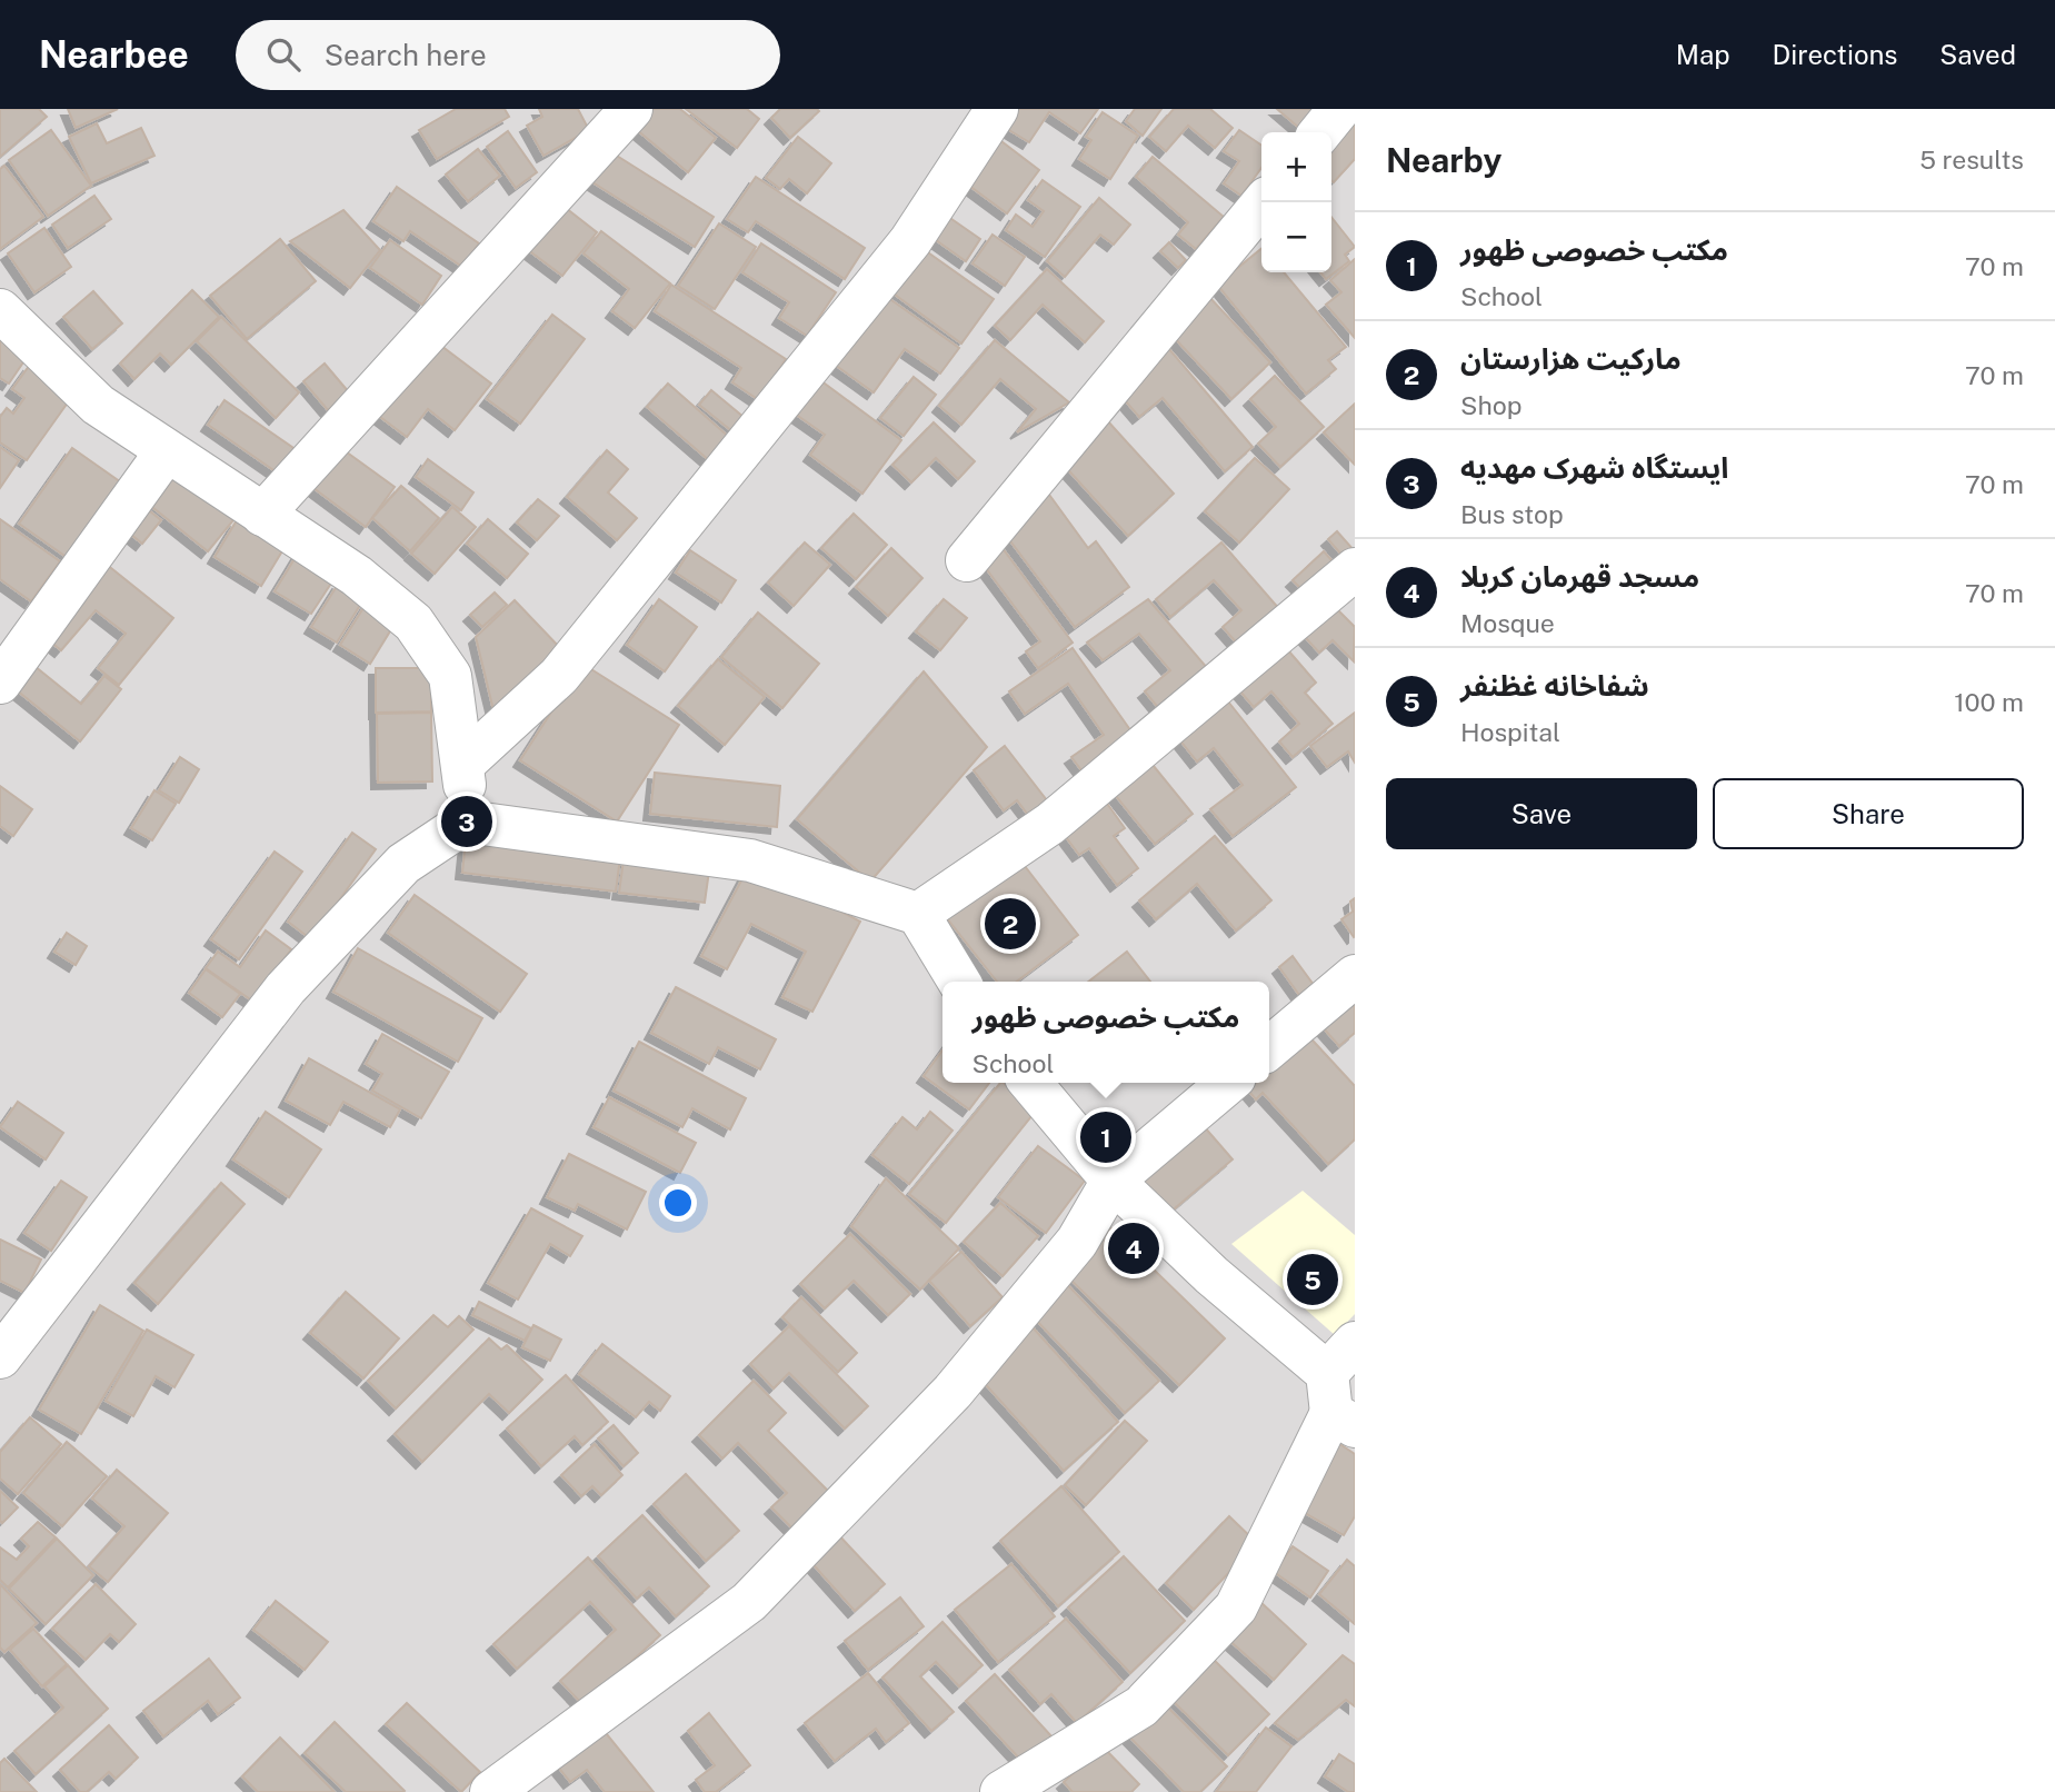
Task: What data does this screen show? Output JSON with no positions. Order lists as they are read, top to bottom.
{
  "page": {
    "header": "Nearbee",
    "search": "Search here",
    "nav": ["Map", "Directions", "Saved"],
    "heading": ["Nearby", "5 results"],
    "map_buttons": ["+", "−"],
    "list": [
      {
        "mark": "1",
        "name": "مکتب خصوصی ظهور",
        "note": "School",
        "value": "70 m"
      },
      {
        "mark": "2",
        "name": "مارکیت هزارستان",
        "note": "Shop",
        "value": "70 m"
      },
      {
        "mark": "3",
        "name": "ایستگاه شهرک مهدیه",
        "note": "Bus stop",
        "value": "70 m"
      },
      {
        "mark": "4",
        "name": "مسجد قهرمان کربلا",
        "note": "Mosque",
        "value": "70 m"
      },
      {
        "mark": "5",
        "name": "شفاخانه غظنفر",
        "note": "Hospital",
        "value": "100 m"
      }
    ],
    "buttons": ["Save", "Share"],
    "pins": [
      "3",
      "2",
      "1",
      "4",
      "5"
    ],
    "popup": ["مکتب خصوصی ظهور", "School"]
  }
}
